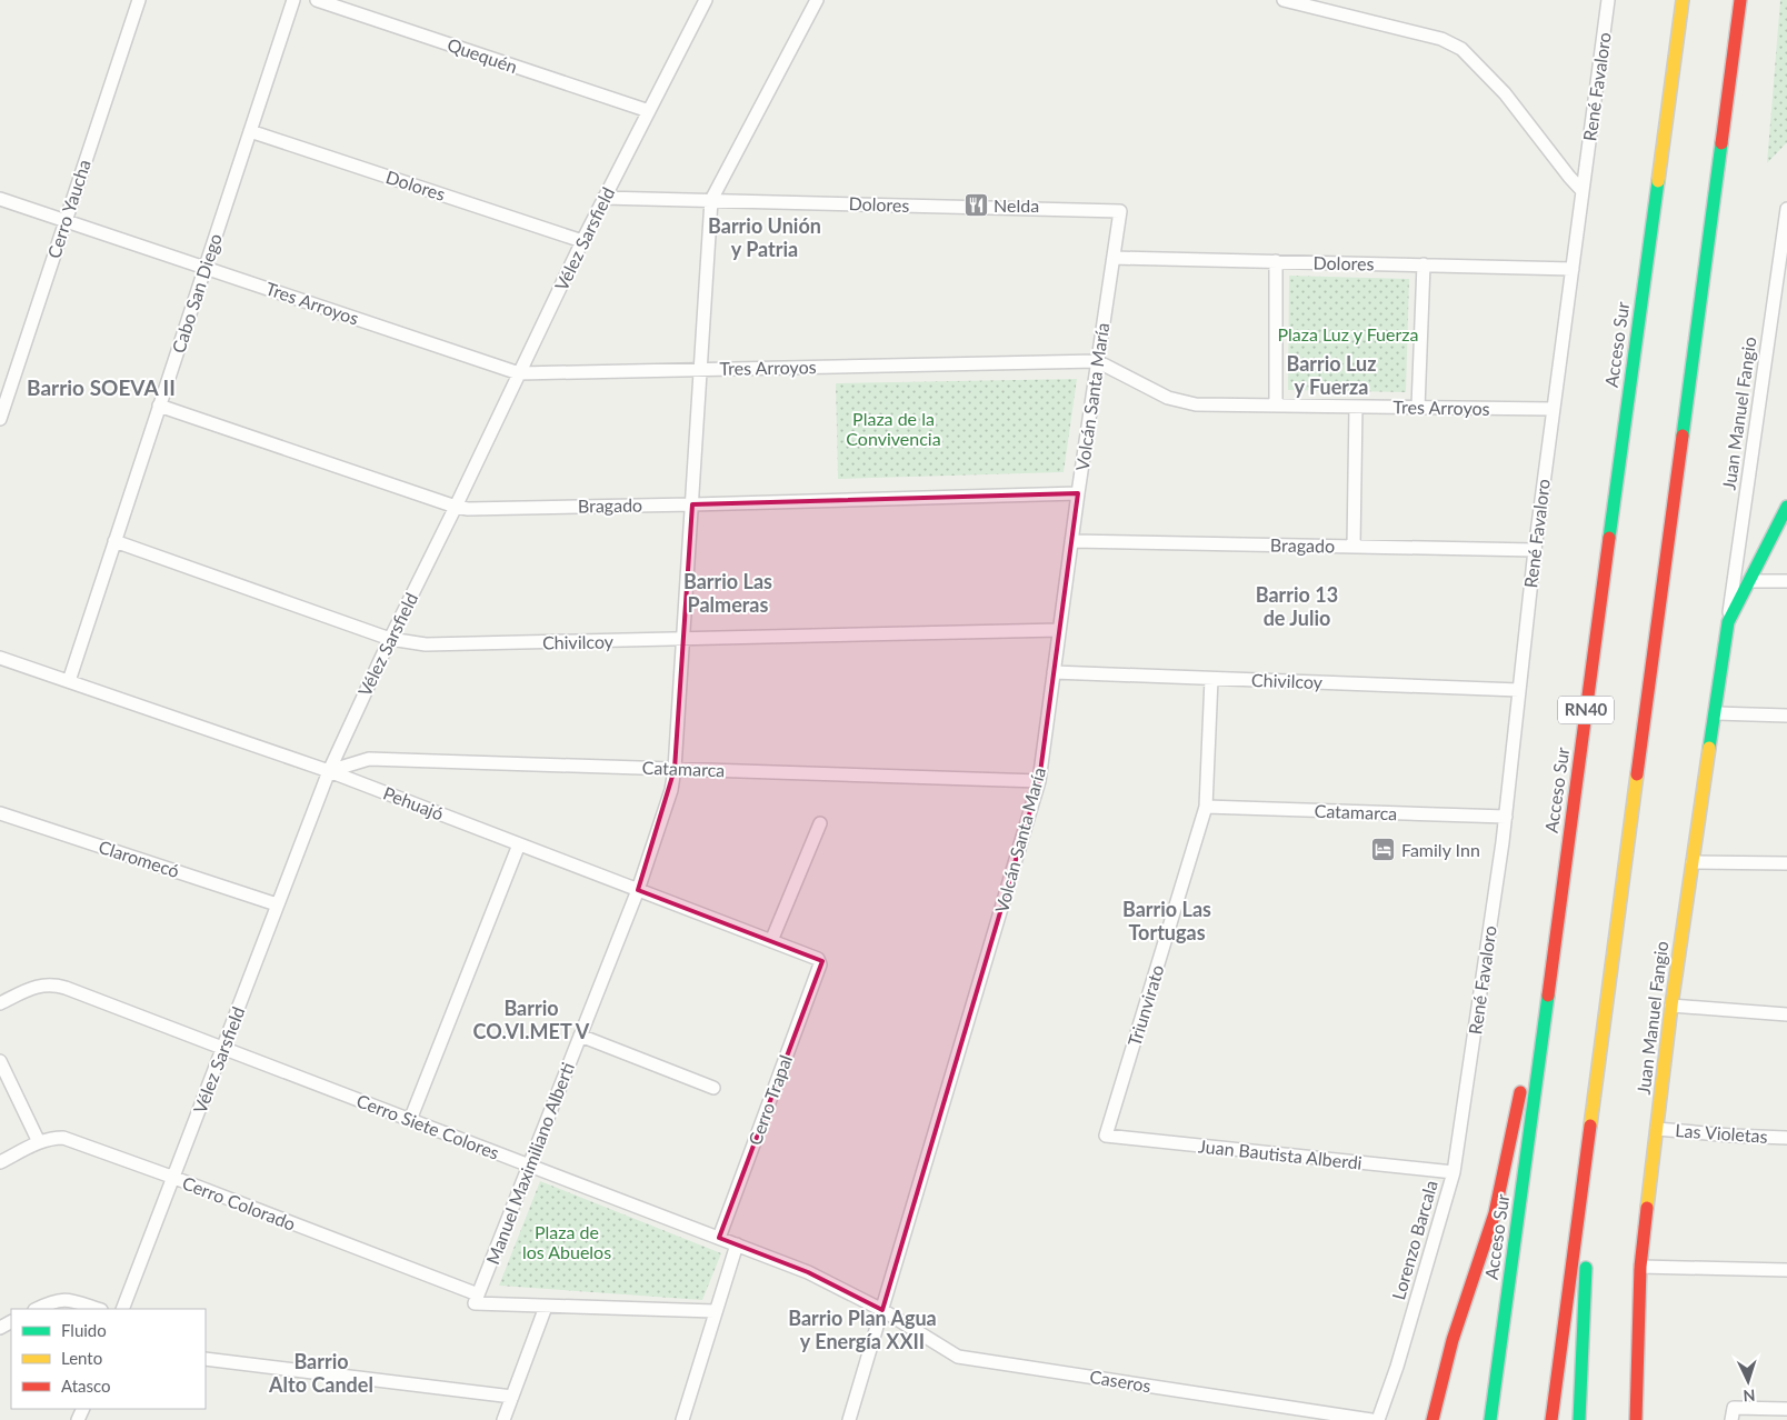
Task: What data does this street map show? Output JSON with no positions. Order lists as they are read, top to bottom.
{
  "streets": {
    "main road": ["Acceso Sur", "Juan Manuel Fangio", "RN40"],
    "street": [
      "Quequén",
      "René Favaloro",
      "Dolores",
      "Cerro Yaucha",
      "Vélez Sarsfield",
      "Cabo San Diego",
      "Tres Arroyos",
      "Volcán Santa María",
      "Bragado",
      "Chivilcoy",
      "Catamarca",
      "Pehuajó",
      "Claromecó",
      "Triunvirato",
      "Cerro Trapal",
      "Cerro Siete Colores",
      "Las Violetas",
      "Juan Bautista Alberdi",
      "Manuel Maximiliano Alberti",
      "Cerro Colorado",
      "Lorenzo Barcala",
      "Caseros"
    ]
  },
  "crossings": [
    ["Quequén", "Vélez Sarsfield"],
    ["René Favaloro", "Dolores"],
    ["René Favaloro", "Tres Arroyos"],
    ["René Favaloro", "Bragado"],
    ["René Favaloro", "Chivilcoy"],
    ["René Favaloro", "Catamarca"],
    ["René Favaloro", "Lorenzo Barcala"],
    ["Dolores", "Vélez Sarsfield"],
    ["Dolores", "Cabo San Diego"],
    ["Dolores", "Volcán Santa María"],
    ["Dolores", "Manuel Maximiliano Alberti"],
    ["Cerro Yaucha", "Tres Arroyos"],
    ["Vélez Sarsfield", "Tres Arroyos"],
    ["Vélez Sarsfield", "Bragado"],
    ["Vélez Sarsfield", "Chivilcoy"],
    ["Vélez Sarsfield", "Catamarca"],
    ["Vélez Sarsfield", "Pehuajó"],
    ["Vélez Sarsfield", "Claromecó"],
    ["Vélez Sarsfield", "Cerro Siete Colores"],
    ["Vélez Sarsfield", "Cerro Colorado"],
    ["Cabo San Diego", "Tres Arroyos"],
    ["Cabo San Diego", "Bragado"],
    ["Cabo San Diego", "Chivilcoy"],
    ["Cabo San Diego", "Pehuajó"],
    ["Tres Arroyos", "Volcán Santa María"],
    ["Tres Arroyos", "Manuel Maximiliano Alberti"],
    ["Volcán Santa María", "Bragado"],
    ["Volcán Santa María", "Chivilcoy"],
    ["Volcán Santa María", "Catamarca"],
    ["Volcán Santa María", "Cerro Siete Colores"],
    ["Volcán Santa María", "Caseros"],
    ["Juan Manuel Fangio", "Las Violetas"],
    ["Bragado", "Manuel Maximiliano Alberti"],
    ["Chivilcoy", "Triunvirato"],
    ["Chivilcoy", "Manuel Maximiliano Alberti"],
    ["Catamarca", "Pehuajó"],
    ["Catamarca", "Triunvirato"],
    ["Catamarca", "Manuel Maximiliano Alberti"],
    ["Pehuajó", "Cerro Trapal"],
    ["Pehuajó", "Manuel Maximiliano Alberti"],
    ["Triunvirato", "Juan Bautista Alberdi"],
    ["Cerro Trapal", "Cerro Siete Colores"],
    ["Cerro Siete Colores", "Manuel Maximiliano Alberti"],
    ["Cerro Siete Colores", "Caseros"],
    ["Juan Bautista Alberdi", "Lorenzo Barcala"],
    ["Manuel Maximiliano Alberti", "Cerro Colorado"]
  ],
  "districts": [
    "Barrio Unión y Patria",
    "Barrio Luz y Fuerza",
    "Barrio SOEVA II",
    "Barrio Las Palmeras",
    "Barrio 13 de Julio",
    "Barrio Las Tortugas",
    "Barrio CO.VI.MET V",
    "Barrio Plan Agua y Energía XXII",
    "Barrio Alto Candel"
  ],
  "parks": ["Plaza Luz y Fuerza", "Plaza de la Convivencia", "Plaza de los Abuelos"],
  "places": {
    "restaurant": ["Nelda"],
    "hotel": ["Family Inn"]
  },
  "legend": ["Fluido", "Lento", "Atasco"],
  "north": "bottom"
}
